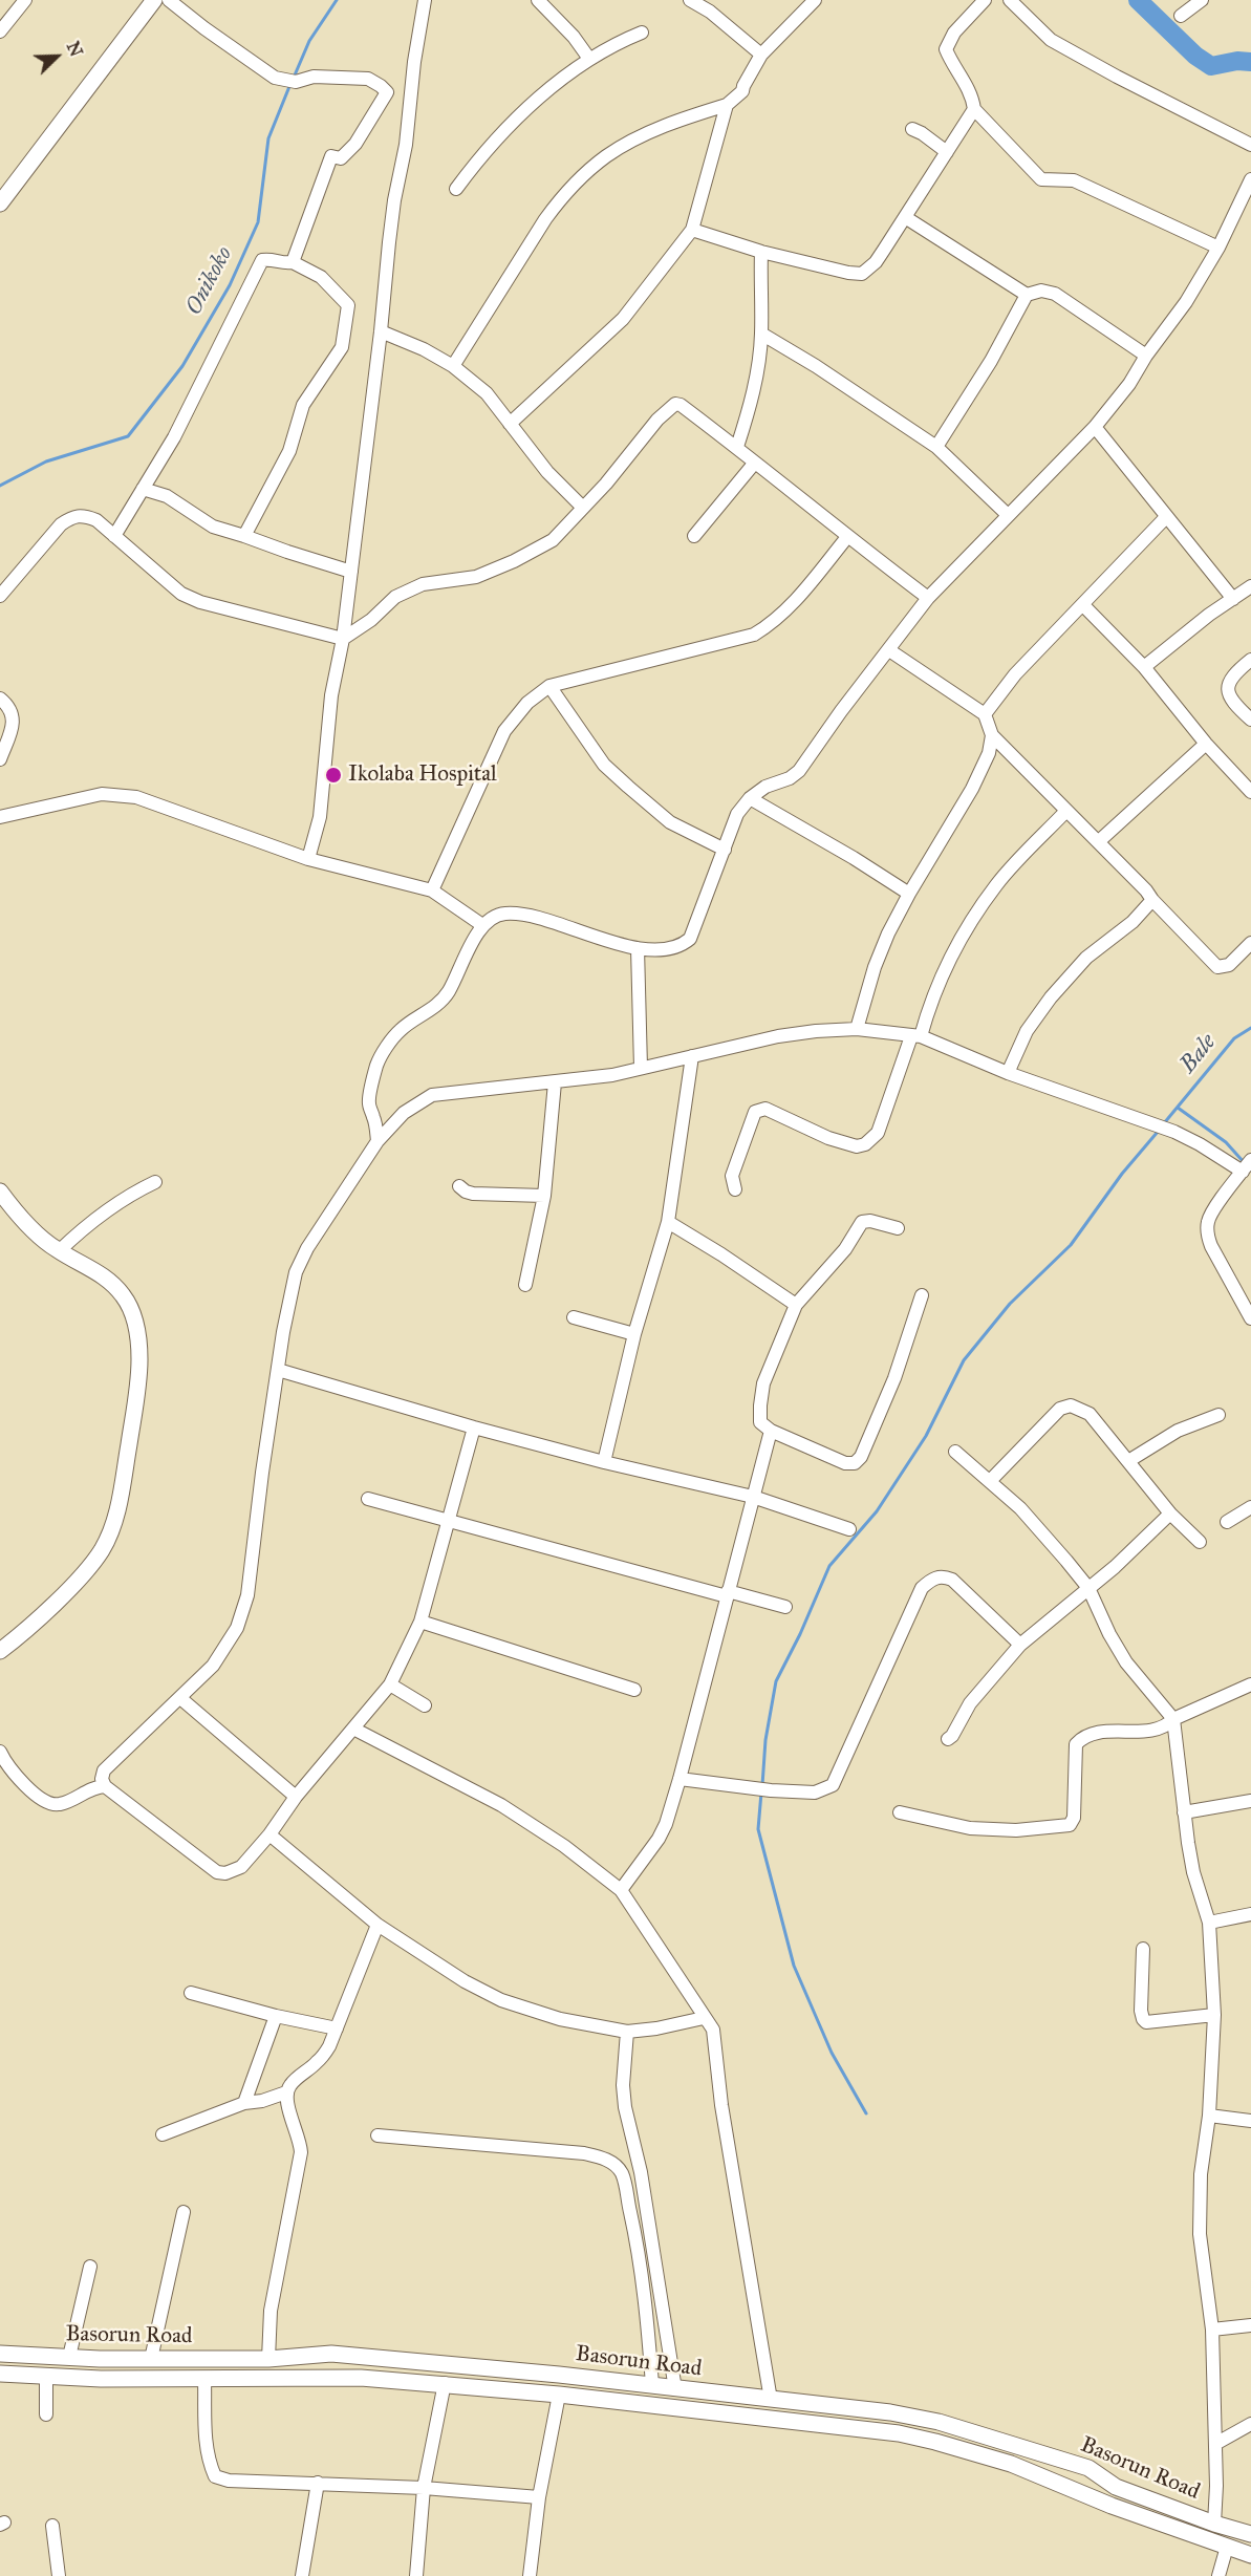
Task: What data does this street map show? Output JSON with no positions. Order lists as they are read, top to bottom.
{
  "streets": {
    "main road": ["Basorun Road"]
  },
  "water": ["Onikoko", "Bale"],
  "places": ["Ikolaba Hospital"],
  "north": "top right"
}
